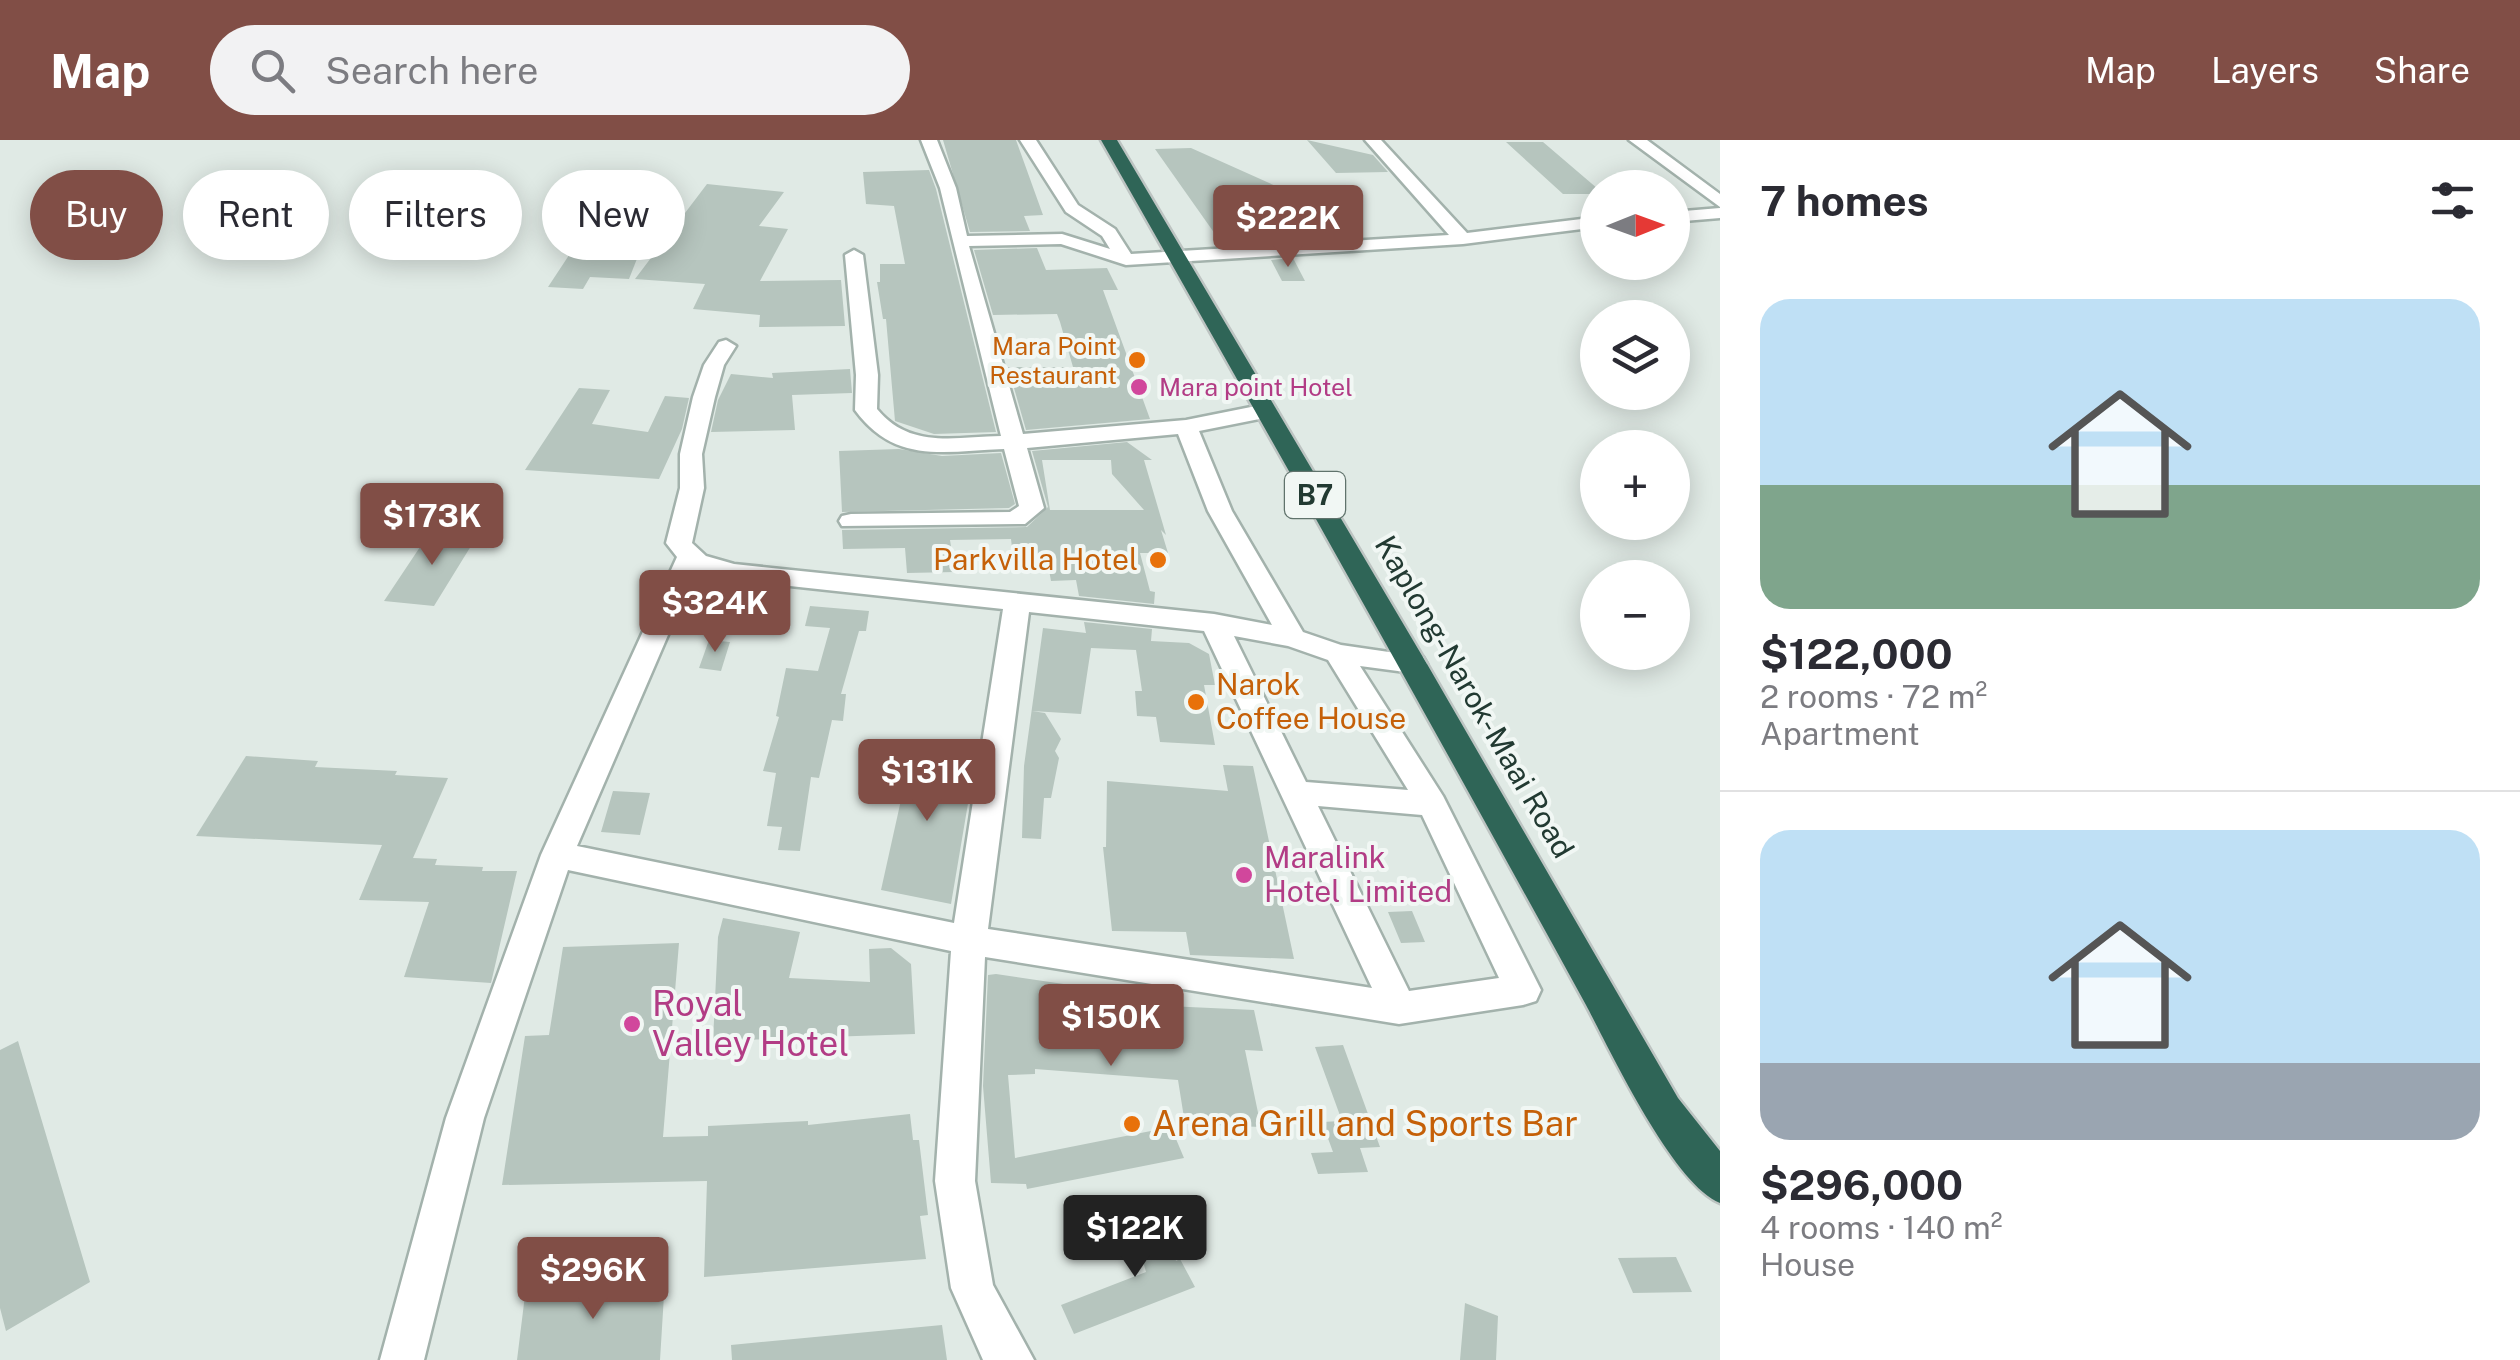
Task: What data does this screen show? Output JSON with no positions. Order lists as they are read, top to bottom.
{
  "streets": {
    "highway": ["B7", "Kaplong-Narok-Maai Road"]
  },
  "places": [
    "Mara Point Restaurant",
    "Mara point Hotel",
    "Parkvilla Hotel",
    "Narok Coffee House",
    "Maralink Hotel Limited",
    "Royal Valley Hotel",
    "Arena Grill and Sports Bar"
  ],
  "north": "right",
  "page": {
    "header": "Map",
    "search": "Search here",
    "nav": ["Map", "Layers", "Share"],
    "heading": "7 homes",
    "map_buttons": ["+", "−"],
    "chip": [
      "Buy",
      "Rent",
      "Filters",
      "New"
    ],
    "price": [
      "$222K",
      "$173K",
      "$324K",
      "$131K",
      "$150K",
      "$122K",
      "$296K"
    ],
    "list": [
      {
        "name": "$122,000",
        "note": "2 rooms · 72 m² · Apartment"
      },
      {
        "name": "$296,000",
        "note": "4 rooms · 140 m² · House"
      }
    ]
  }
}
